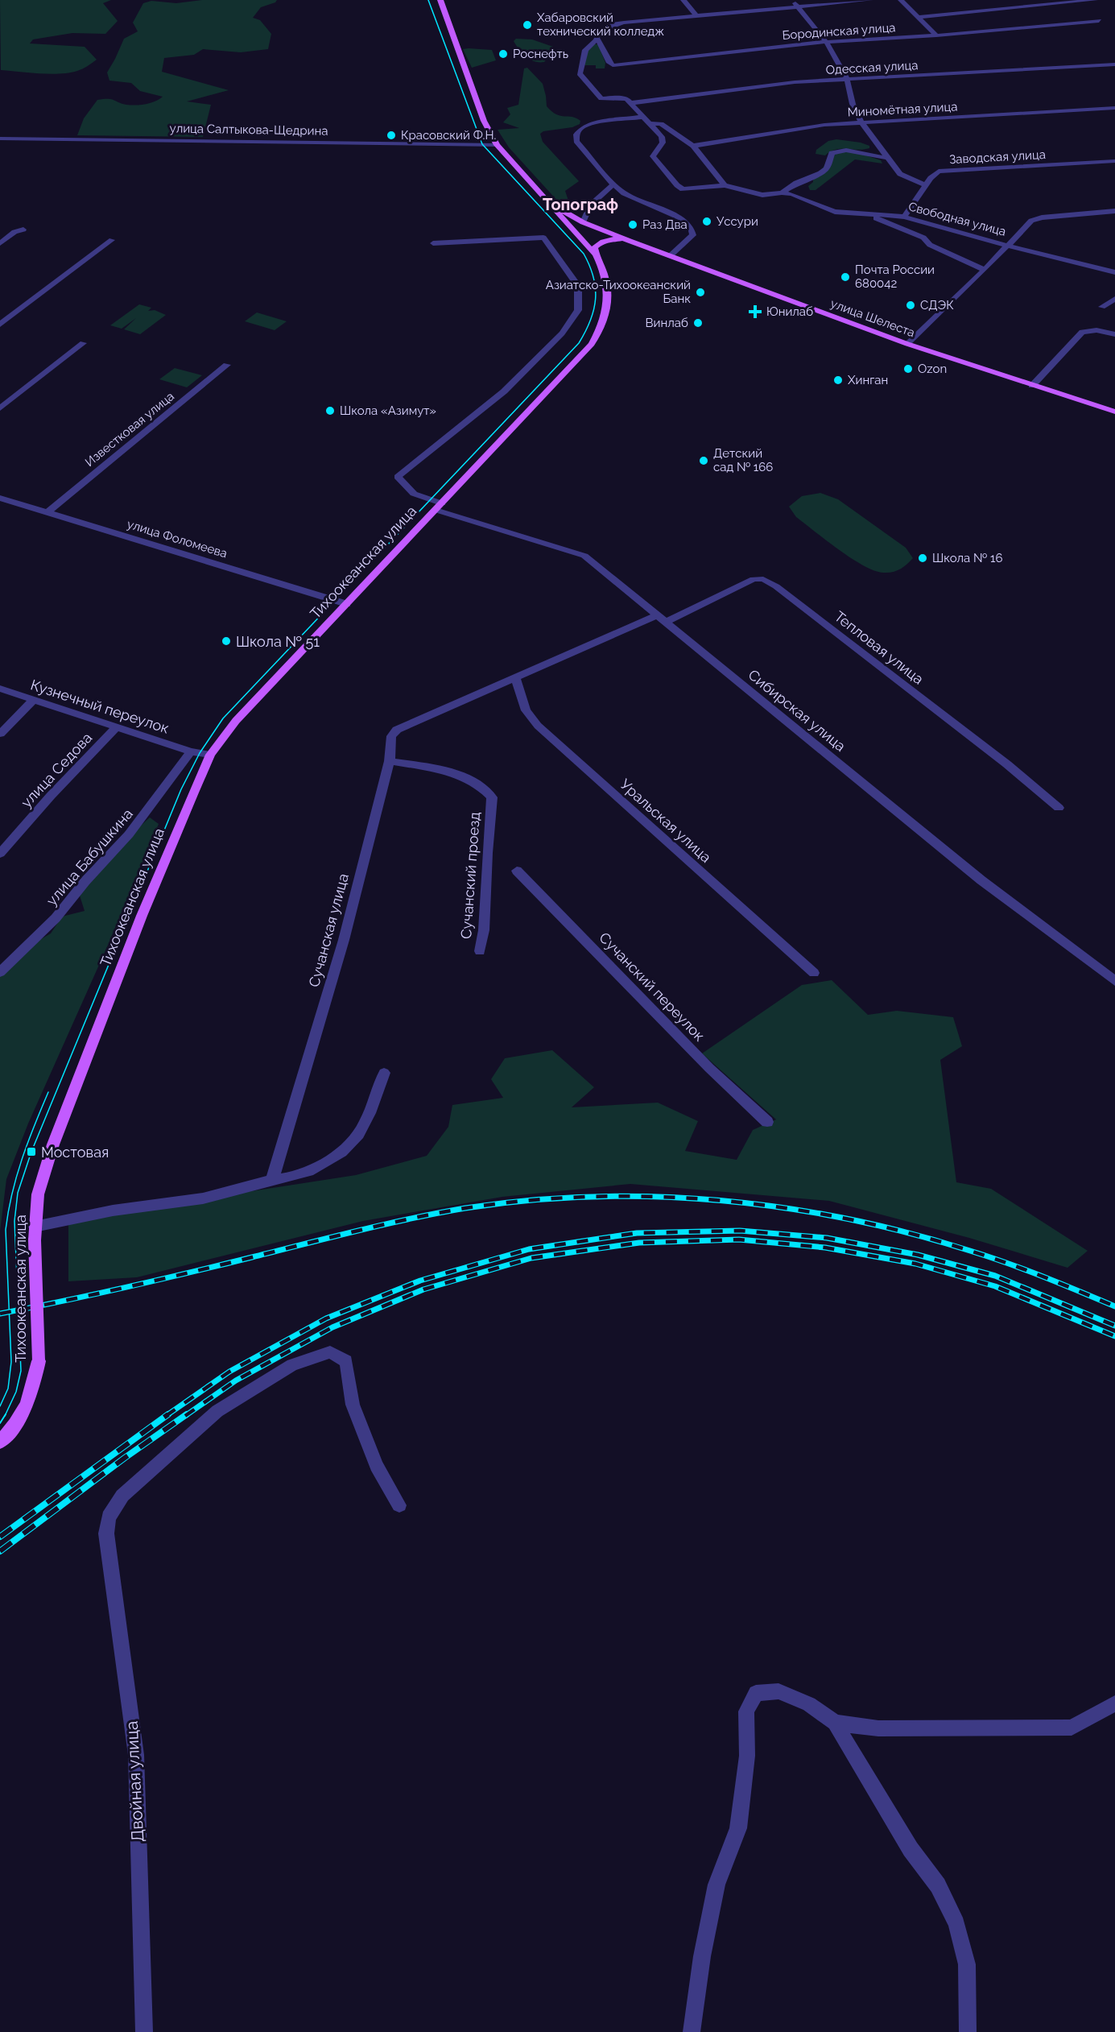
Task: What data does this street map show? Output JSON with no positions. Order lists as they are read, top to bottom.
{
  "streets": {
    "main road": ["улица Шелеста", "Тихоокеанская улица"],
    "street": [
      "Бородинская улица",
      "Одесская улица",
      "Миномётная улица",
      "улица Салтыкова-Щедрина",
      "Заводская улица",
      "Свободная улица",
      "Известковая улица",
      "улица Фоломеева",
      "Тепловая улица",
      "Кузнечный переулок",
      "Сибирская улица",
      "улица Седова",
      "Уральская улица",
      "улица Бабушкина",
      "Сучанский проезд",
      "Сучанская улица",
      "Сучанский переулок",
      "Двойная улица"
    ]
  },
  "crossings": [
    ["улица Салтыкова-Щедрина", "Тихоокеанская улица"],
    ["Заводская улица", "Свободная улица"],
    ["улица Шелеста", "Тихоокеанская улица"],
    ["Известковая улица", "улица Фоломеева"],
    ["улица Фоломеева", "Тихоокеанская улица"],
    ["Тихоокеанская улица", "Кузнечный переулок"],
    ["Тихоокеанская улица", "Сибирская улица"],
    ["Тепловая улица", "Сибирская улица"],
    ["Тепловая улица", "Сучанская улица"],
    ["Кузнечный переулок", "улица Седова"],
    ["Кузнечный переулок", "улица Бабушкина"],
    ["Сибирская улица", "Сучанская улица"],
    ["Уральская улица", "Сучанская улица"],
    ["Сучанский проезд", "Сучанская улица"]
  ],
  "districts": ["Топограф"],
  "places": {
    "other": [
      "Хабаровский технический колледж",
      "Роснефть",
      "Красовский Ф.Н.",
      "Уссури",
      "Раз Два",
      "Почта России 680042",
      "Азиатско-Тихоокеанский Банк",
      "СДЭК",
      "Винлаб",
      "Ozon",
      "Хинган",
      "Школа «Азимут»",
      "Детский сад № 166",
      "Школа № 16",
      "Школа № 51"
    ],
    "health": ["Юнилаб"],
    "transit": ["Мостовая"]
  }
}
